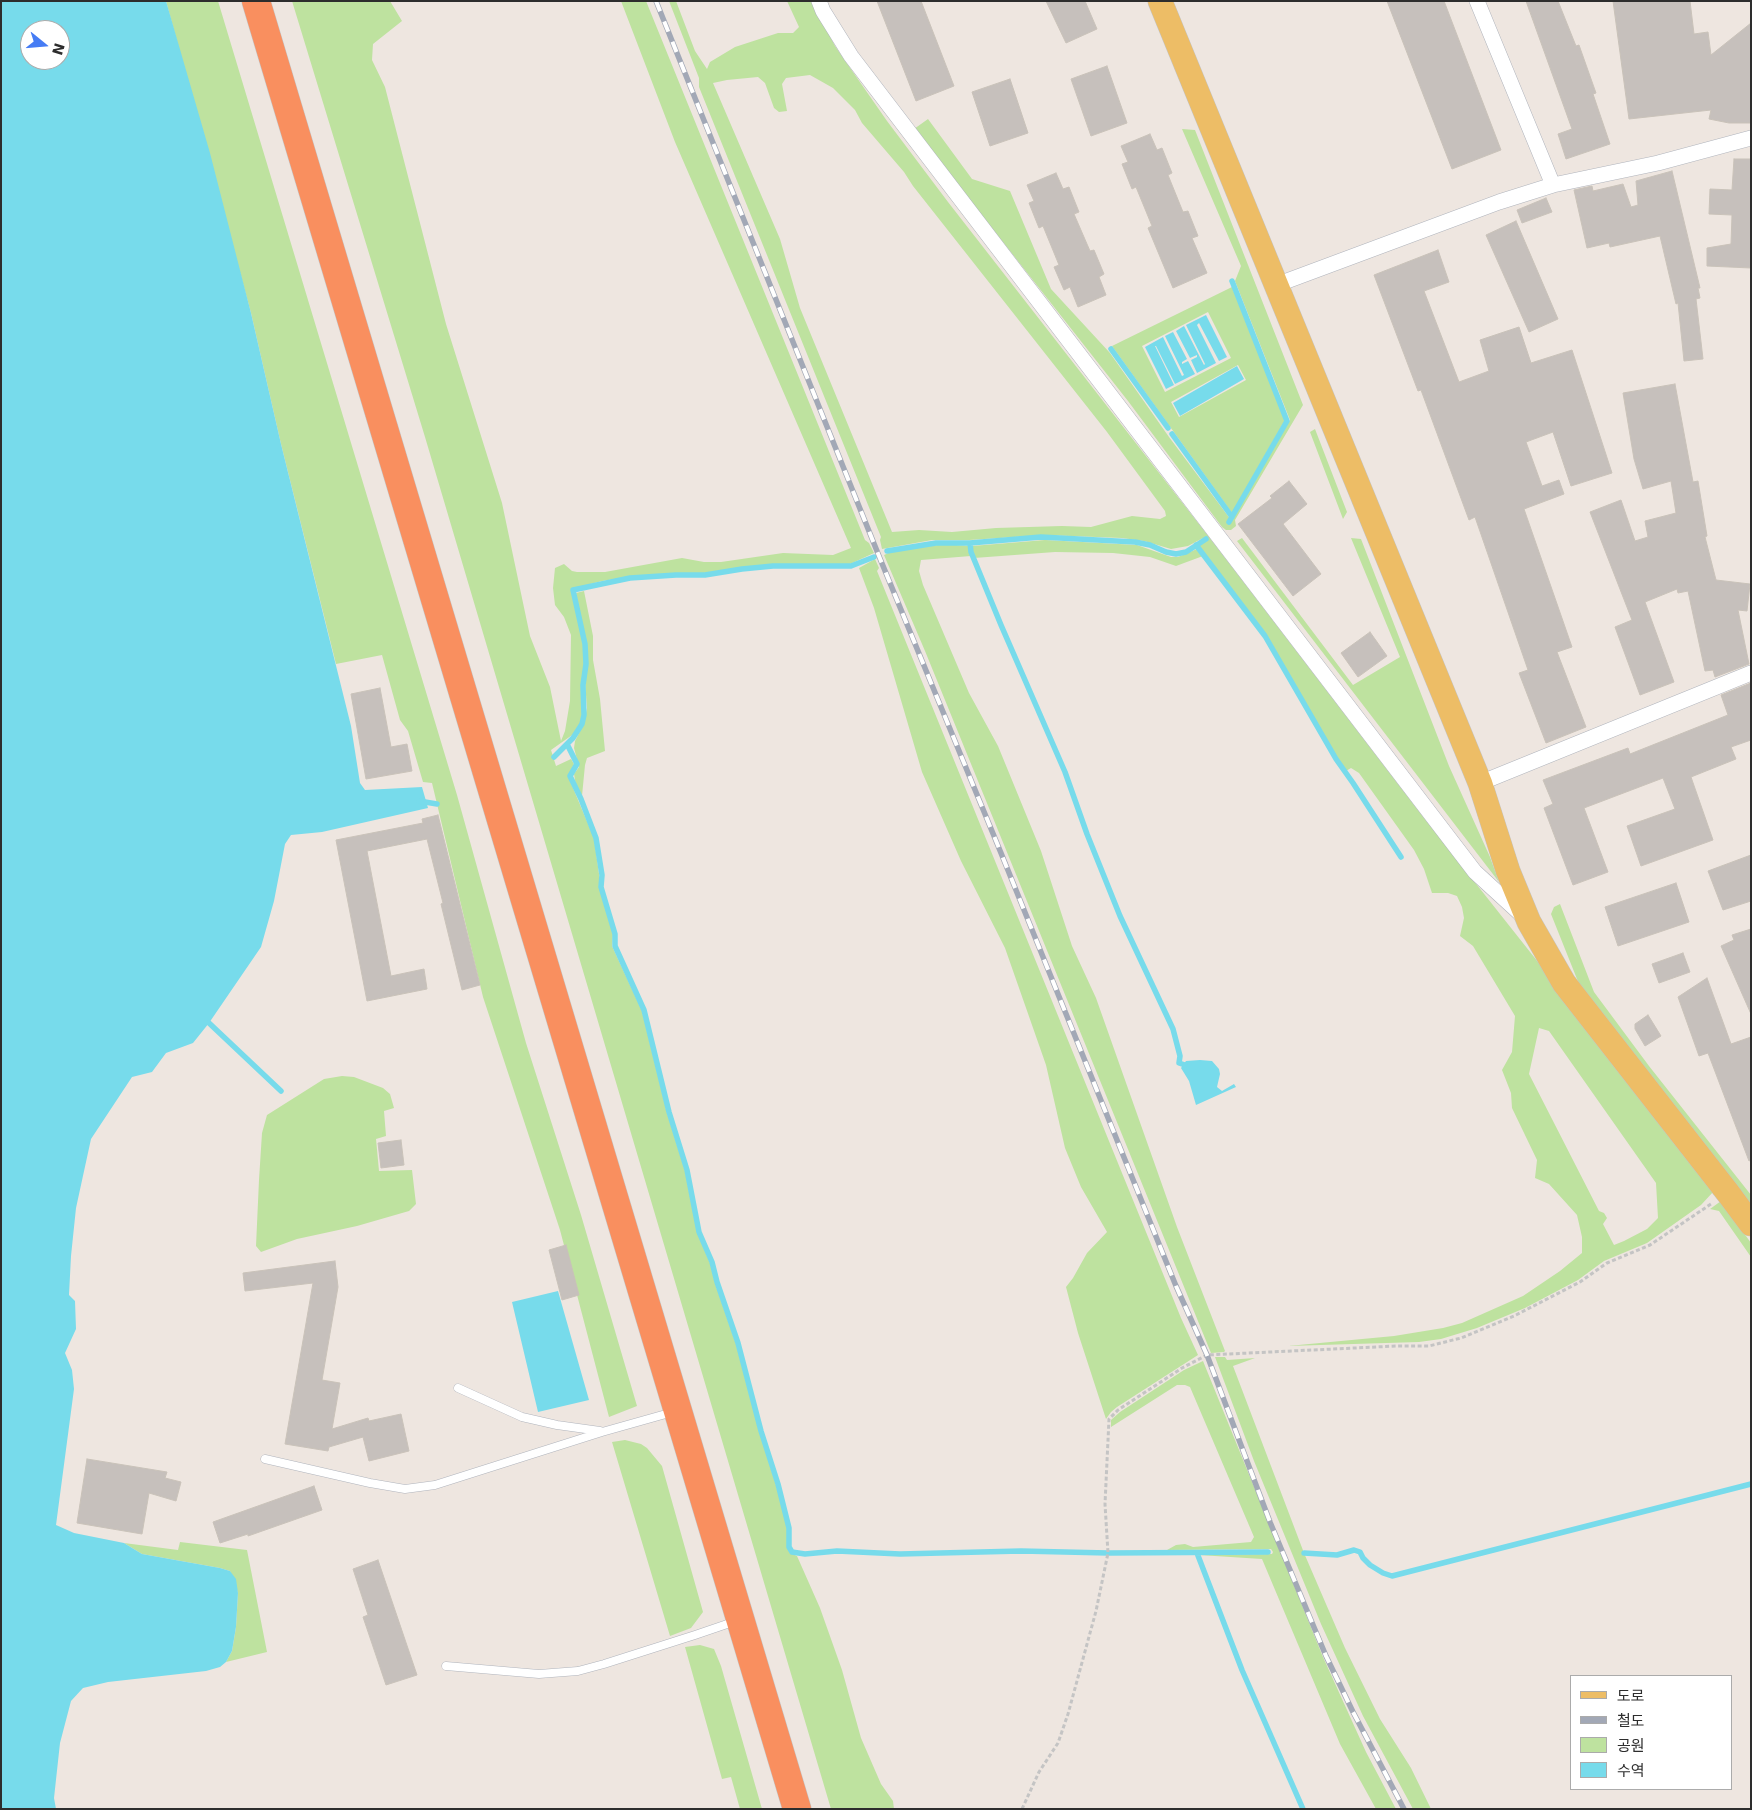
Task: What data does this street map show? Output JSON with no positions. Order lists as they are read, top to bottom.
{
  "legend": [
    "도로",
    "철도",
    "공원",
    "수역"
  ],
  "north": "right"
}
